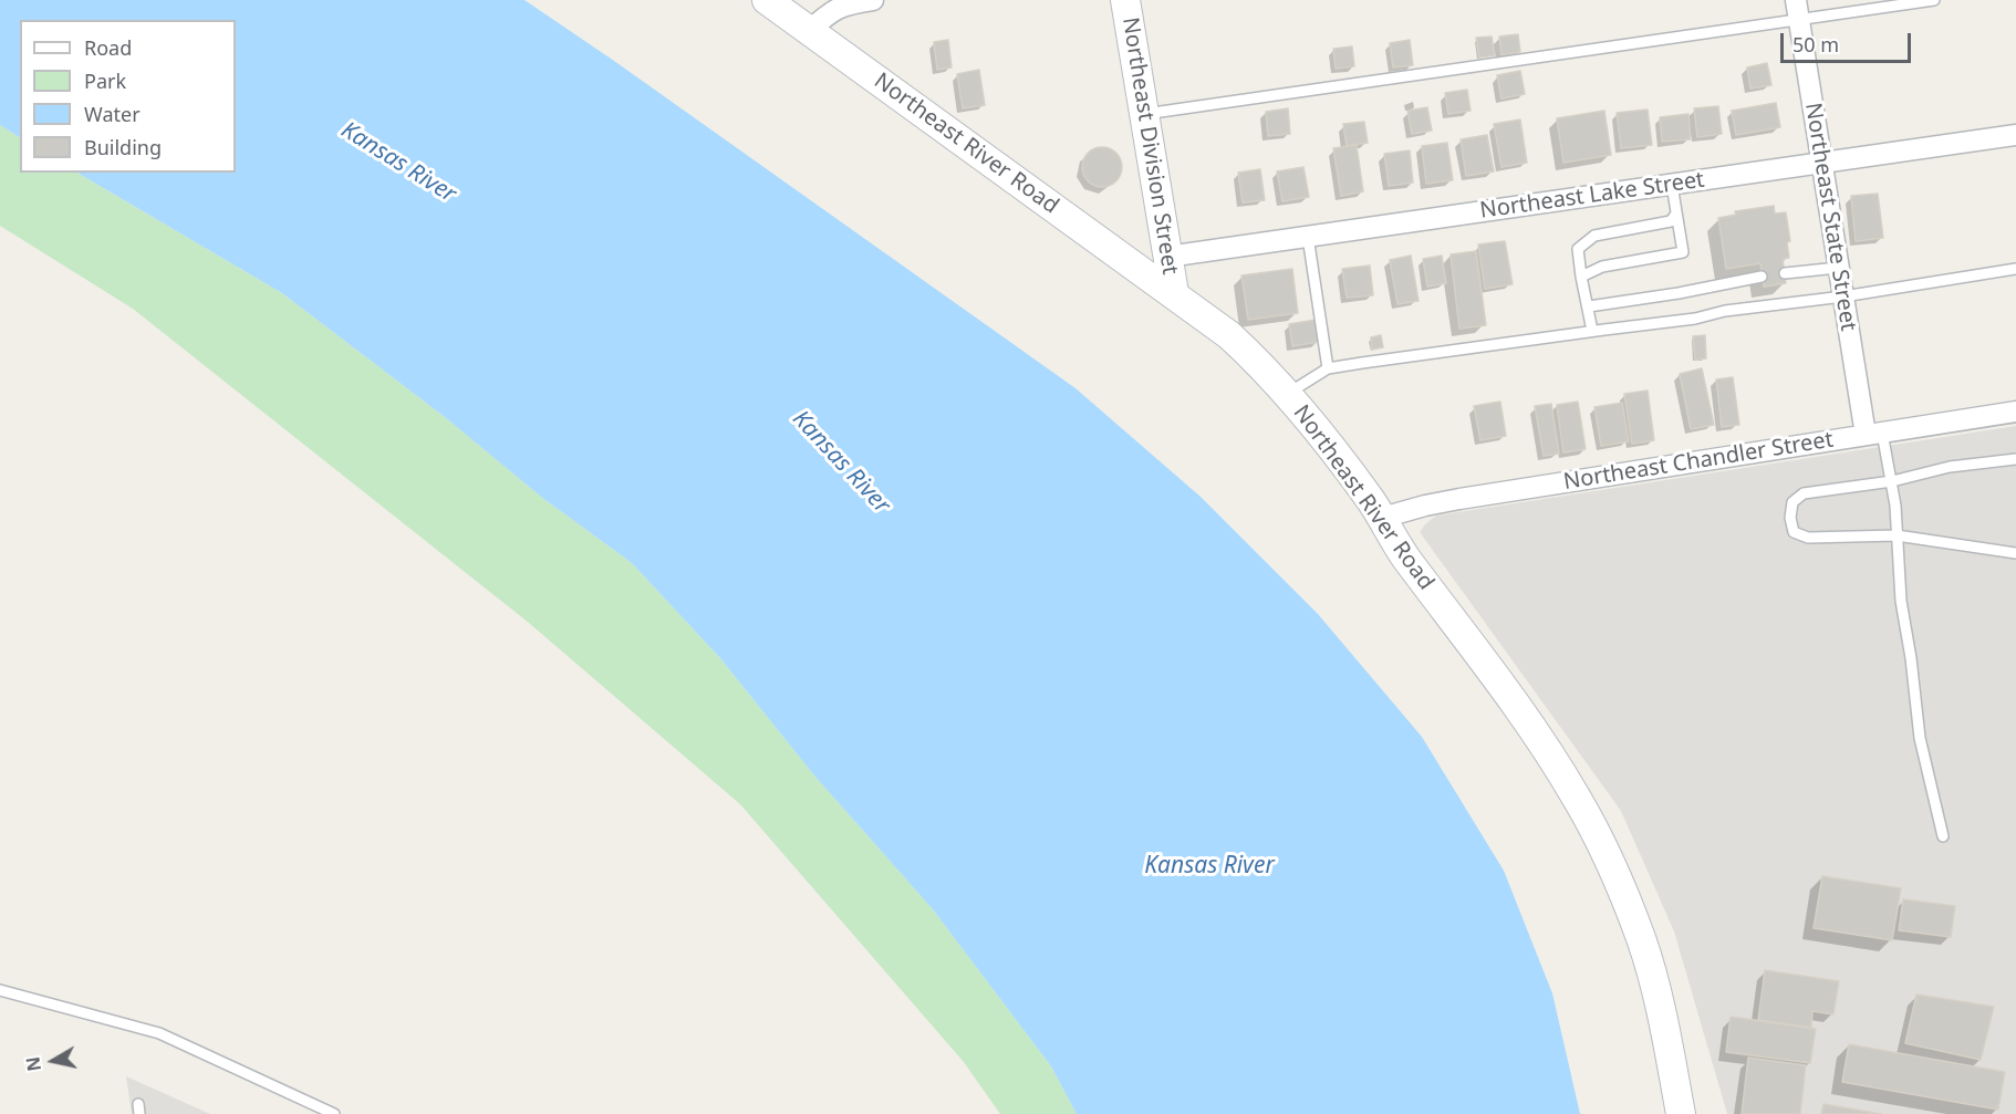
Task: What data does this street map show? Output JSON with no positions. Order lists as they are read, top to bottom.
{
  "streets": {
    "street": [
      "Northeast River Road",
      "Northeast Division Street",
      "Northeast Lake Street",
      "Northeast State Street",
      "Northeast Chandler Street"
    ]
  },
  "crossings": [
    ["Northeast River Road", "Northeast Division Street"],
    ["Northeast River Road", "Northeast Chandler Street"],
    ["Northeast Division Street", "Northeast Lake Street"],
    ["Northeast Lake Street", "Northeast State Street"],
    ["Northeast State Street", "Northeast Chandler Street"]
  ],
  "water": ["Kansas River"],
  "legend": [
    "Road",
    "Park",
    "Water",
    "Building"
  ],
  "scale_bar": "50 m",
  "north": "left"
}
